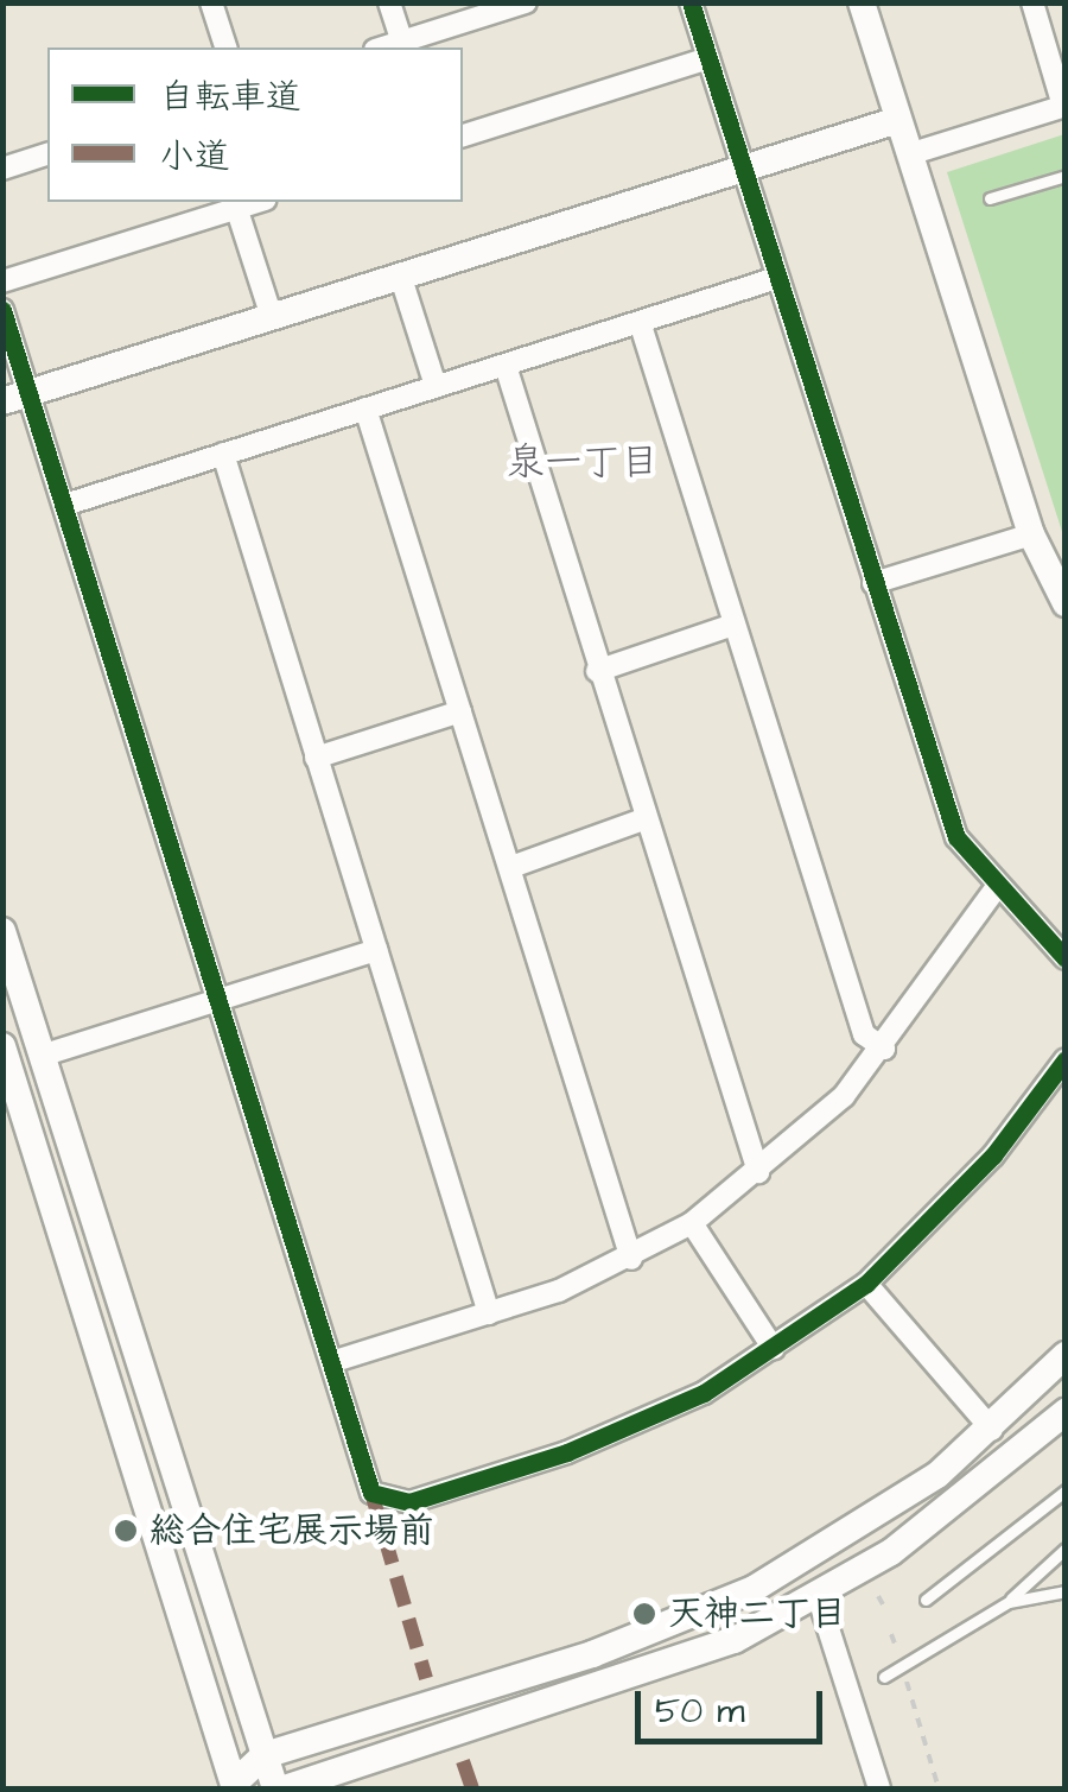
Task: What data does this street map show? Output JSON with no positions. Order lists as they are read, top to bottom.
{
  "districts": ["泉一丁目"],
  "places": ["総合住宅展示場前", "天神二丁目"],
  "legend": ["自転車道", "小道"],
  "scale_bar": "50 m"
}
